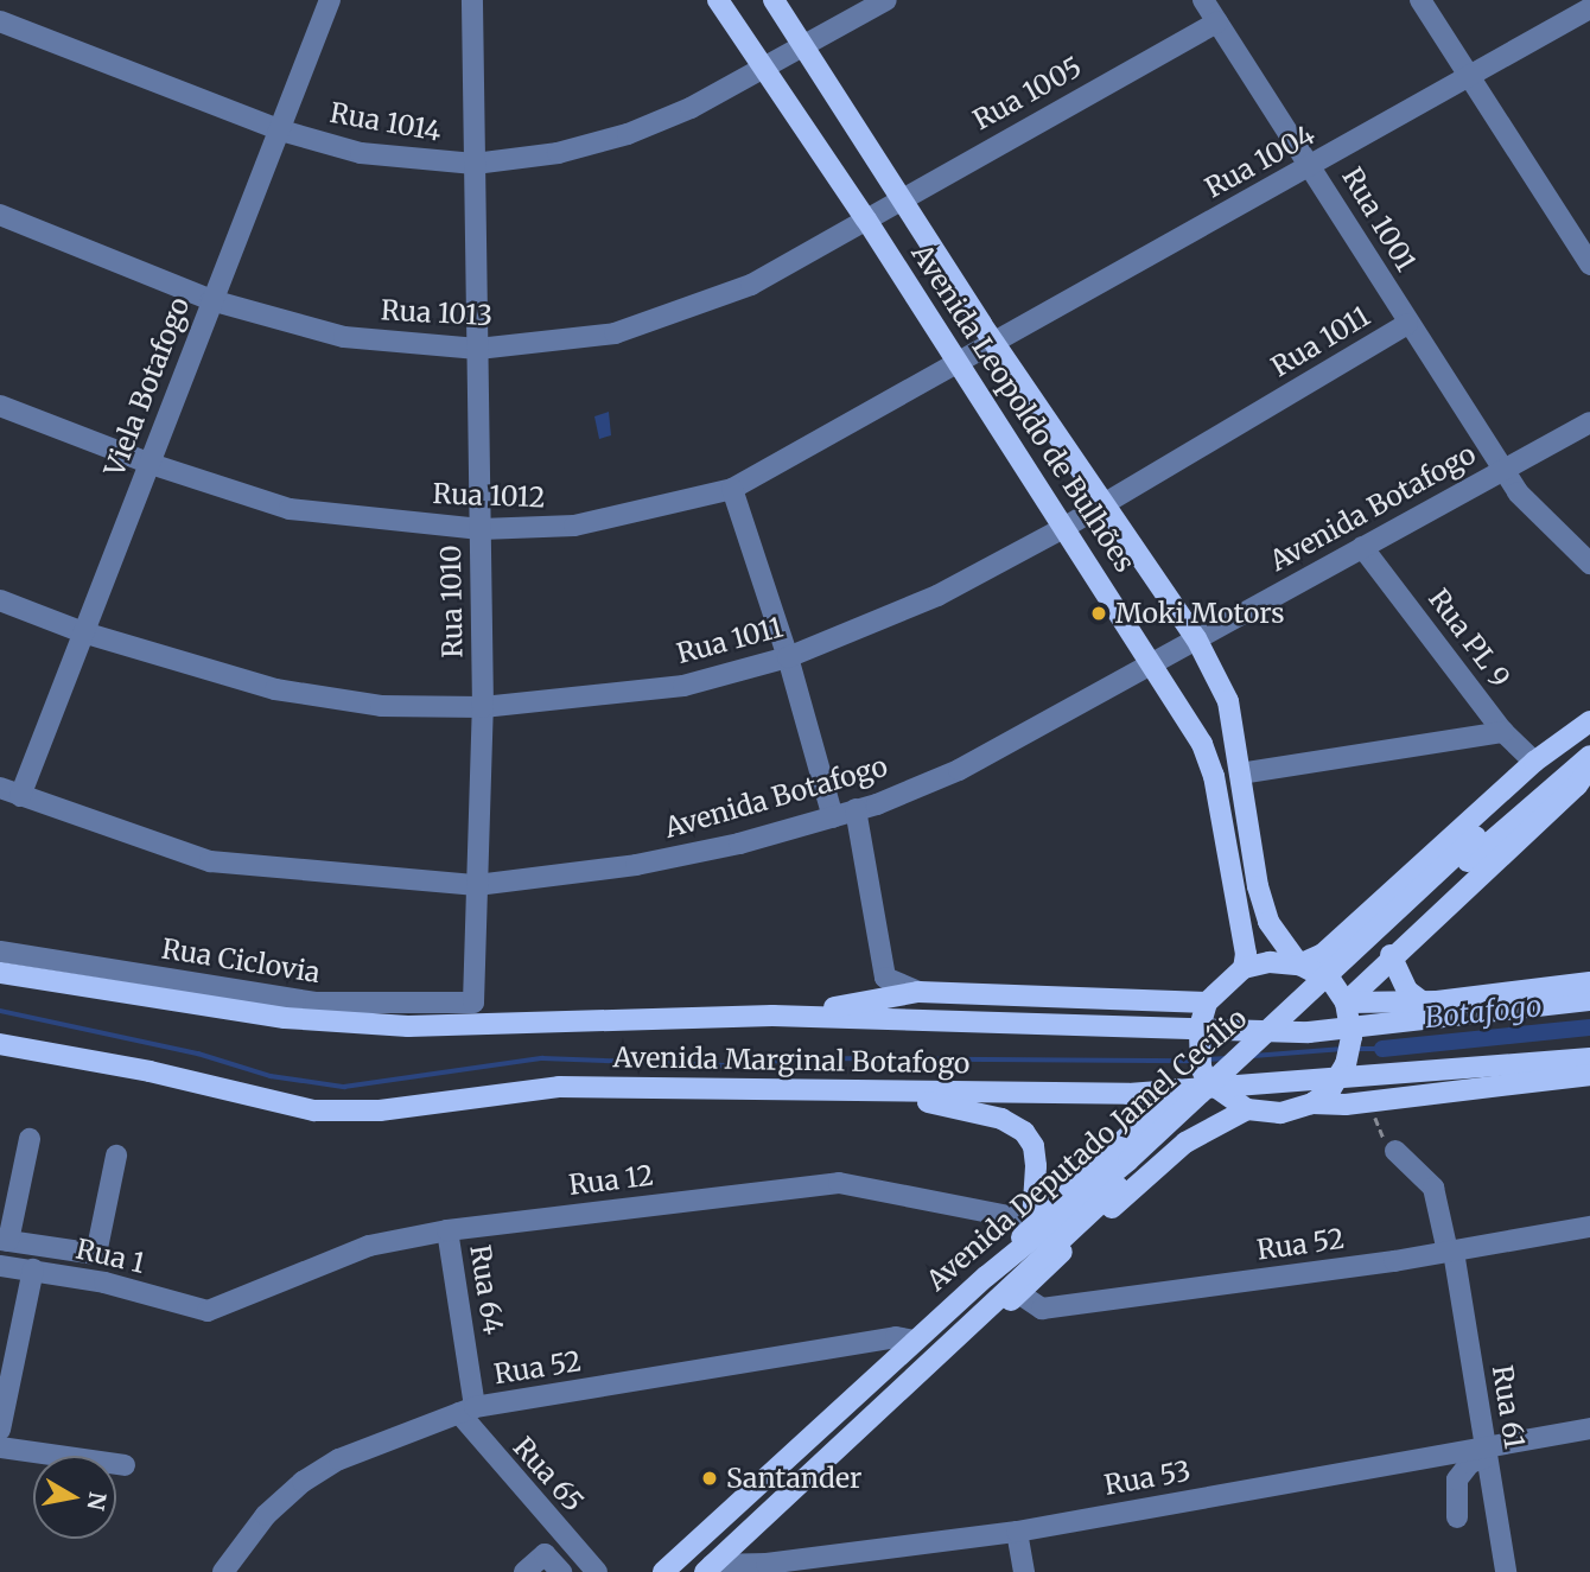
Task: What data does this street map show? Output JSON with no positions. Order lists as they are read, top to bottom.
{
  "streets": {
    "main road": ["Avenida Leopoldo de Bulhões", "Avenida Marginal Botafogo", "Avenida Deputado Jamel Cecílio"],
    "street": [
      "Rua 1005",
      "Rua 1014",
      "Rua 1004",
      "Rua 1001",
      "Rua 1013",
      "Rua 1011",
      "Viela Botafogo",
      "Rua 1012",
      "Avenida Botafogo",
      "Rua 1010",
      "Rua PL 9",
      "Rua Ciclovia",
      "Rua 12",
      "Rua 52",
      "Rua 1",
      "Rua 64",
      "Rua 61",
      "Rua 65",
      "Rua 53"
    ]
  },
  "crossings": [
    ["Rua 1005", "Rua 1001"],
    ["Rua 1005", "Rua 1013"],
    ["Rua 1005", "Avenida Leopoldo de Bulhões"],
    ["Rua 1014", "Viela Botafogo"],
    ["Rua 1014", "Avenida Leopoldo de Bulhões"],
    ["Rua 1014", "Rua 1010"],
    ["Rua 1004", "Rua 1001"],
    ["Rua 1004", "Avenida Leopoldo de Bulhões"],
    ["Rua 1004", "Rua 1012"],
    ["Rua 1001", "Rua 1011"],
    ["Rua 1001", "Avenida Botafogo"],
    ["Rua 1013", "Viela Botafogo"],
    ["Rua 1013", "Avenida Leopoldo de Bulhões"],
    ["Rua 1013", "Rua 1010"],
    ["Rua 1011", "Viela Botafogo"],
    ["Rua 1011", "Avenida Leopoldo de Bulhões"],
    ["Rua 1011", "Rua 1010"],
    ["Viela Botafogo", "Rua 1012"],
    ["Viela Botafogo", "Avenida Botafogo"],
    ["Avenida Leopoldo de Bulhões", "Rua 1012"],
    ["Avenida Leopoldo de Bulhões", "Avenida Botafogo"],
    ["Avenida Leopoldo de Bulhões", "Avenida Deputado Jamel Cecílio"],
    ["Rua 1012", "Rua 1010"],
    ["Avenida Botafogo", "Rua 1010"],
    ["Avenida Botafogo", "Rua PL 9"],
    ["Rua 1010", "Rua Ciclovia"],
    ["Rua PL 9", "Avenida Deputado Jamel Cecílio"],
    ["Avenida Deputado Jamel Cecílio", "Rua 12"],
    ["Avenida Deputado Jamel Cecílio", "Rua 52"],
    ["Avenida Deputado Jamel Cecílio", "Rua 53"],
    ["Rua 12", "Rua 1"],
    ["Rua 12", "Rua 64"],
    ["Rua 52", "Rua 64"],
    ["Rua 52", "Rua 61"],
    ["Rua 52", "Rua 65"],
    ["Rua 64", "Rua 65"],
    ["Rua 61", "Rua 53"]
  ],
  "water": ["Botafogo"],
  "places": ["Moki Motors", "Santander"],
  "north": "right"
}
